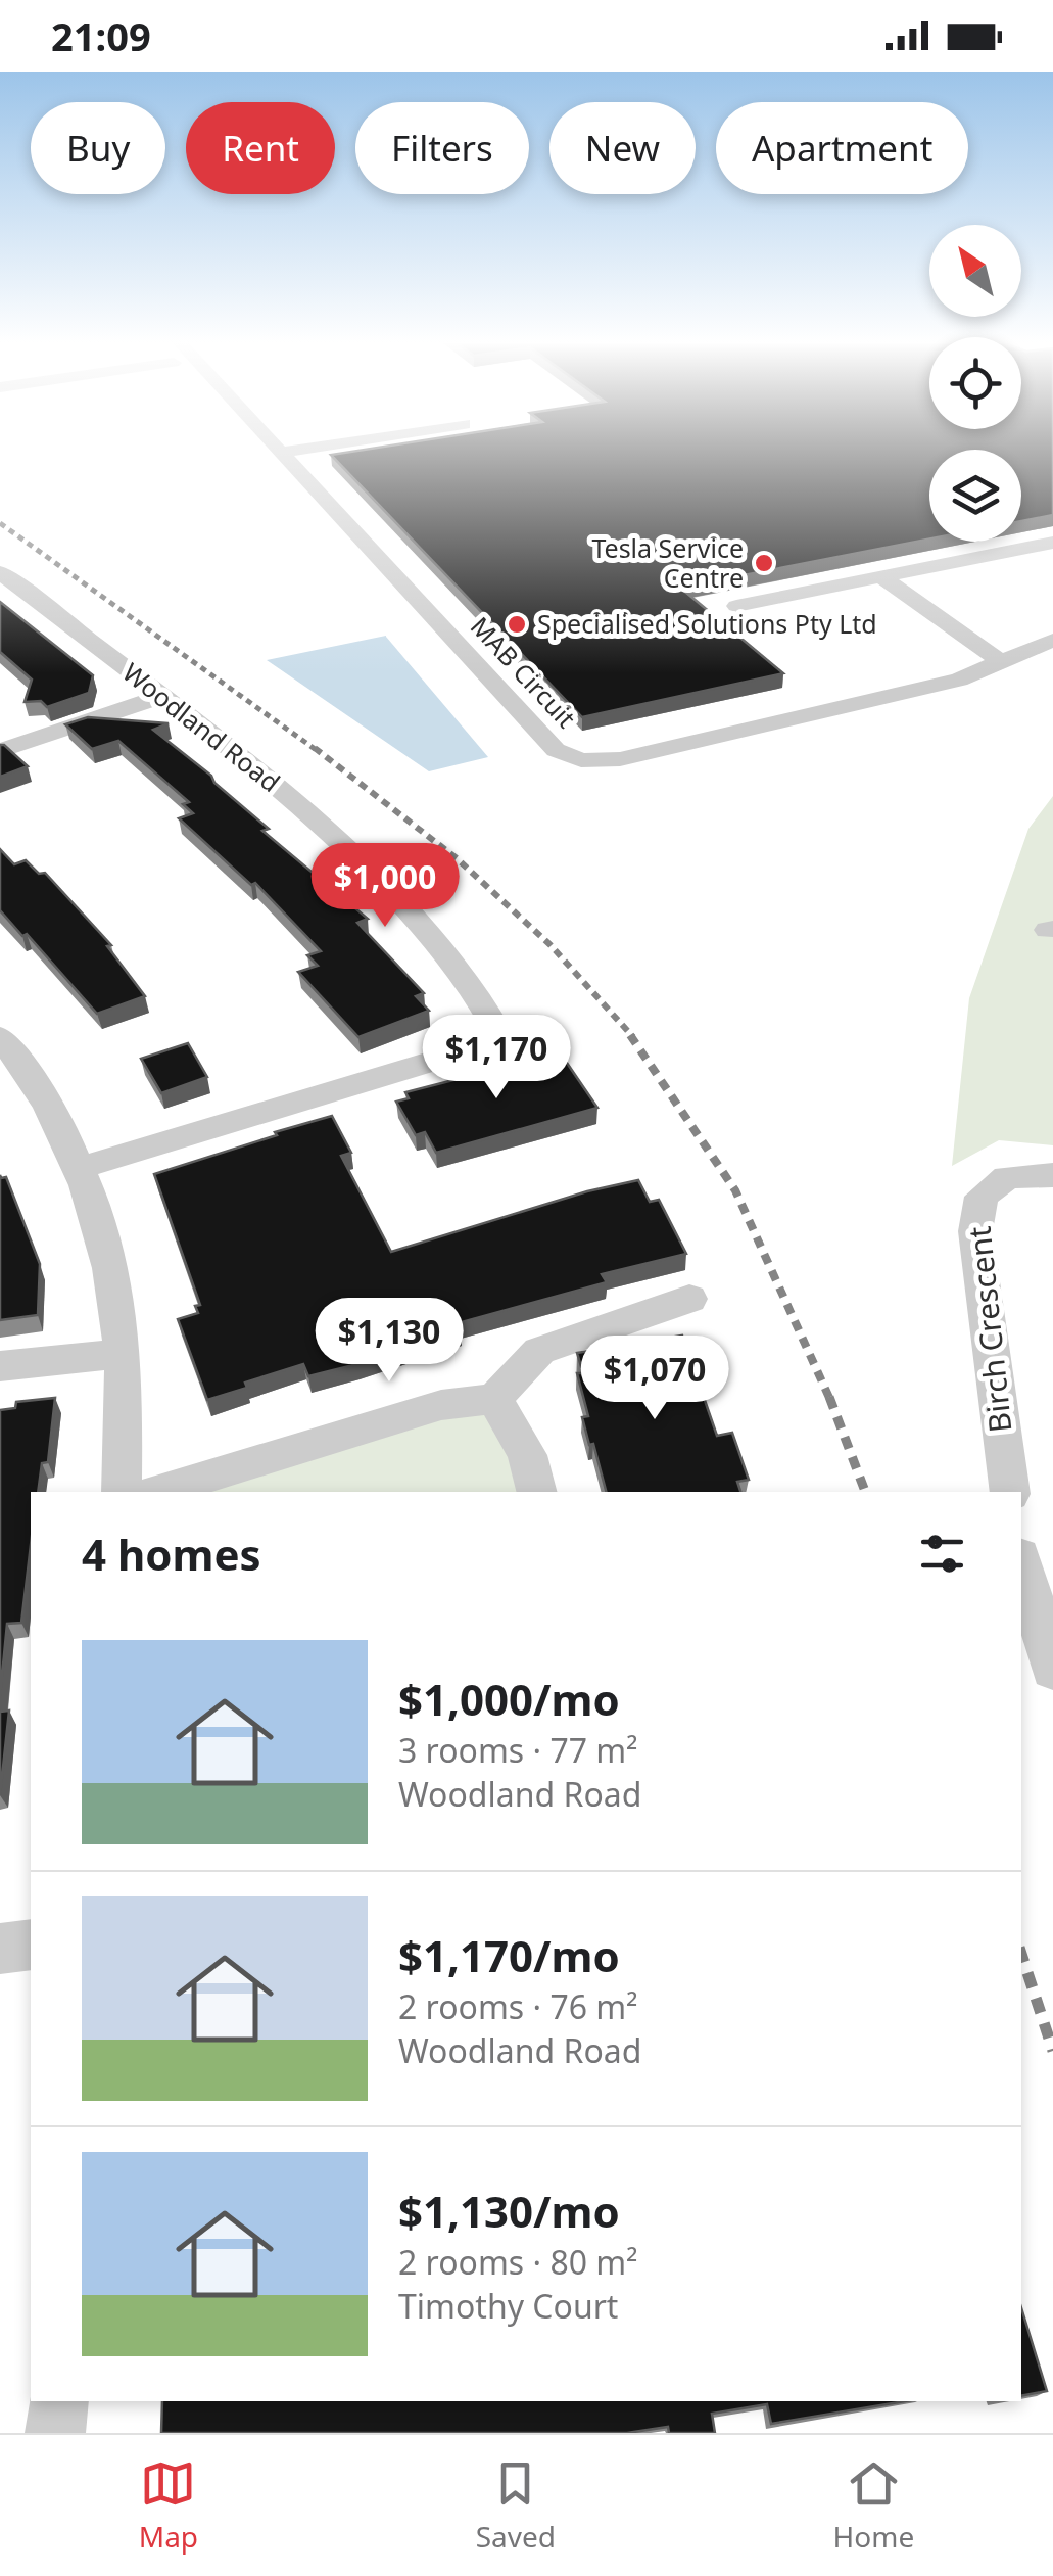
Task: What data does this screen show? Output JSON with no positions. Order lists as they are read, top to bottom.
{
  "streets": {
    "street": ["MAB Circuit", "Woodland Road", "Birch Crescent"]
  },
  "places": ["Tesla Service Centre", "Specialised Solutions Pty Ltd"],
  "north": "top left",
  "page": {
    "status": "21:09",
    "chip": [
      "Buy",
      "Rent",
      "Filters",
      "New",
      "Apartment"
    ],
    "price": [
      "$1,000",
      "$1,170",
      "$1,130",
      "$1,070"
    ],
    "heading": "4 homes",
    "list": [
      {
        "name": "$1,000/mo",
        "note": "3 rooms · 77 m² · Woodland Road"
      },
      {
        "name": "$1,170/mo",
        "note": "2 rooms · 76 m² · Woodland Road"
      },
      {
        "name": "$1,130/mo",
        "note": "2 rooms · 80 m² · Timothy Court"
      }
    ],
    "tabs": ["Map", "Saved", "Home"]
  }
}
